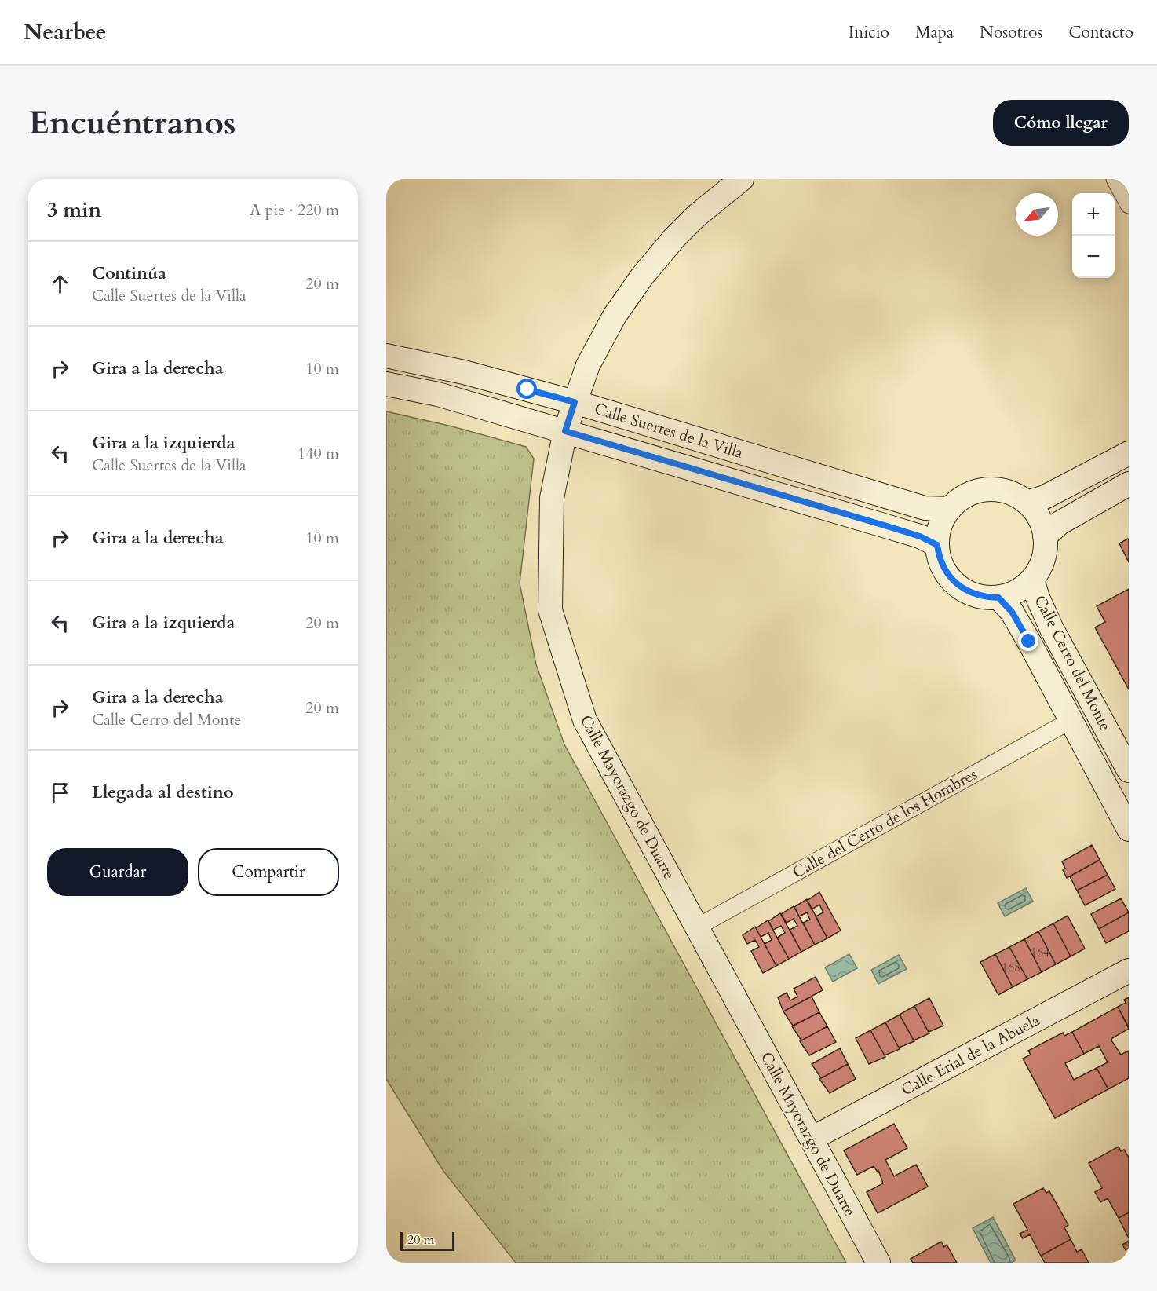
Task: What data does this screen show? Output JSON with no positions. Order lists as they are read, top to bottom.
{
  "streets": {
    "main road": [
      "Calle Suertes de la Villa",
      "Calle Cerro del Monte",
      "Calle Mayorazgo de Duarte",
      "Calle Erial de la Abuela"
    ],
    "street": ["Calle del Cerro de los Hombres"]
  },
  "crossings": [
    ["Calle Suertes de la Villa", "Calle Cerro del Monte"],
    ["Calle Suertes de la Villa", "Calle Mayorazgo de Duarte"],
    ["Calle Cerro del Monte", "Calle del Cerro de los Hombres"],
    ["Calle Mayorazgo de Duarte", "Calle del Cerro de los Hombres"],
    ["Calle Mayorazgo de Duarte", "Calle Erial de la Abuela"]
  ],
  "house_numbers": ["164", "168"],
  "scale_bar": "20 m",
  "north": "bottom left",
  "page": {
    "header": "Nearbee",
    "nav": [
      "Inicio",
      "Mapa",
      "Nosotros",
      "Contacto"
    ],
    "buttons": [
      "Cómo llegar",
      ["Guardar", "Compartir"]
    ],
    "title": "Encuéntranos",
    "heading": ["3 min", "A pie · 220 m"],
    "map_buttons": ["+", "−"],
    "list": [
      ["Continúa", "Calle Suertes de la Villa", "20 m"],
      ["Gira a la derecha", "10 m"],
      ["Gira a la izquierda", "Calle Suertes de la Villa", "140 m"],
      ["Gira a la derecha", "10 m"],
      ["Gira a la izquierda", "20 m"],
      ["Gira a la derecha", "Calle Cerro del Monte", "20 m"],
      "Llegada al destino"
    ],
    "scale": "20 m"
  }
}
